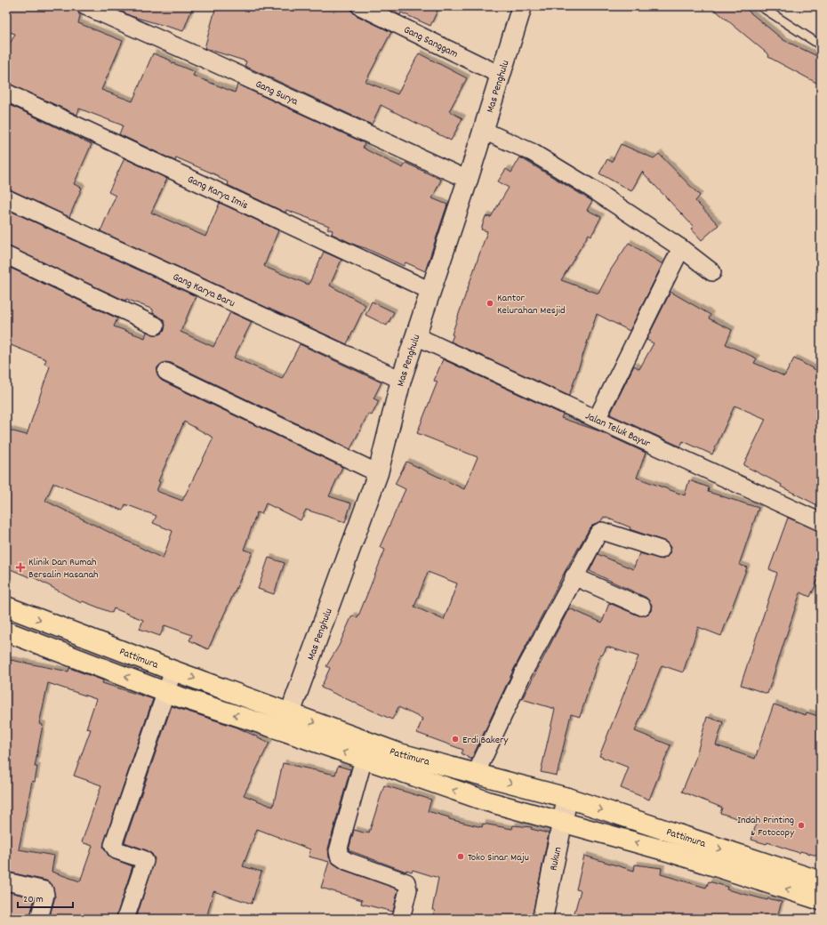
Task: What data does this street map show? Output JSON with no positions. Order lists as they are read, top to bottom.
{
  "streets": {
    "main road": ["Pattimura"],
    "street": [
      "Gang Sanggam",
      "Mas Penghulu",
      "Gang Surya",
      "Gang Karya Imis",
      "Gang Karya Baru",
      "Jalan Teluk Bayur",
      "Rukun"
    ]
  },
  "crossings": [
    ["Gang Sanggam", "Mas Penghulu"],
    ["Mas Penghulu", "Gang Surya"],
    ["Mas Penghulu", "Gang Karya Imis"],
    ["Mas Penghulu", "Gang Karya Baru"],
    ["Mas Penghulu", "Jalan Teluk Bayur"],
    ["Mas Penghulu", "Pattimura"],
    ["Pattimura", "Rukun"]
  ],
  "places": {
    "other": [
      "Kantor Kelurahan Mesjid",
      "Erdi Bakery",
      "Indah Printing & Fotocopy",
      "Toko Sinar Maju"
    ],
    "health": ["Klinik Dan Rumah Bersalin Hasanah"]
  },
  "scale_bar": "20 m"
}
